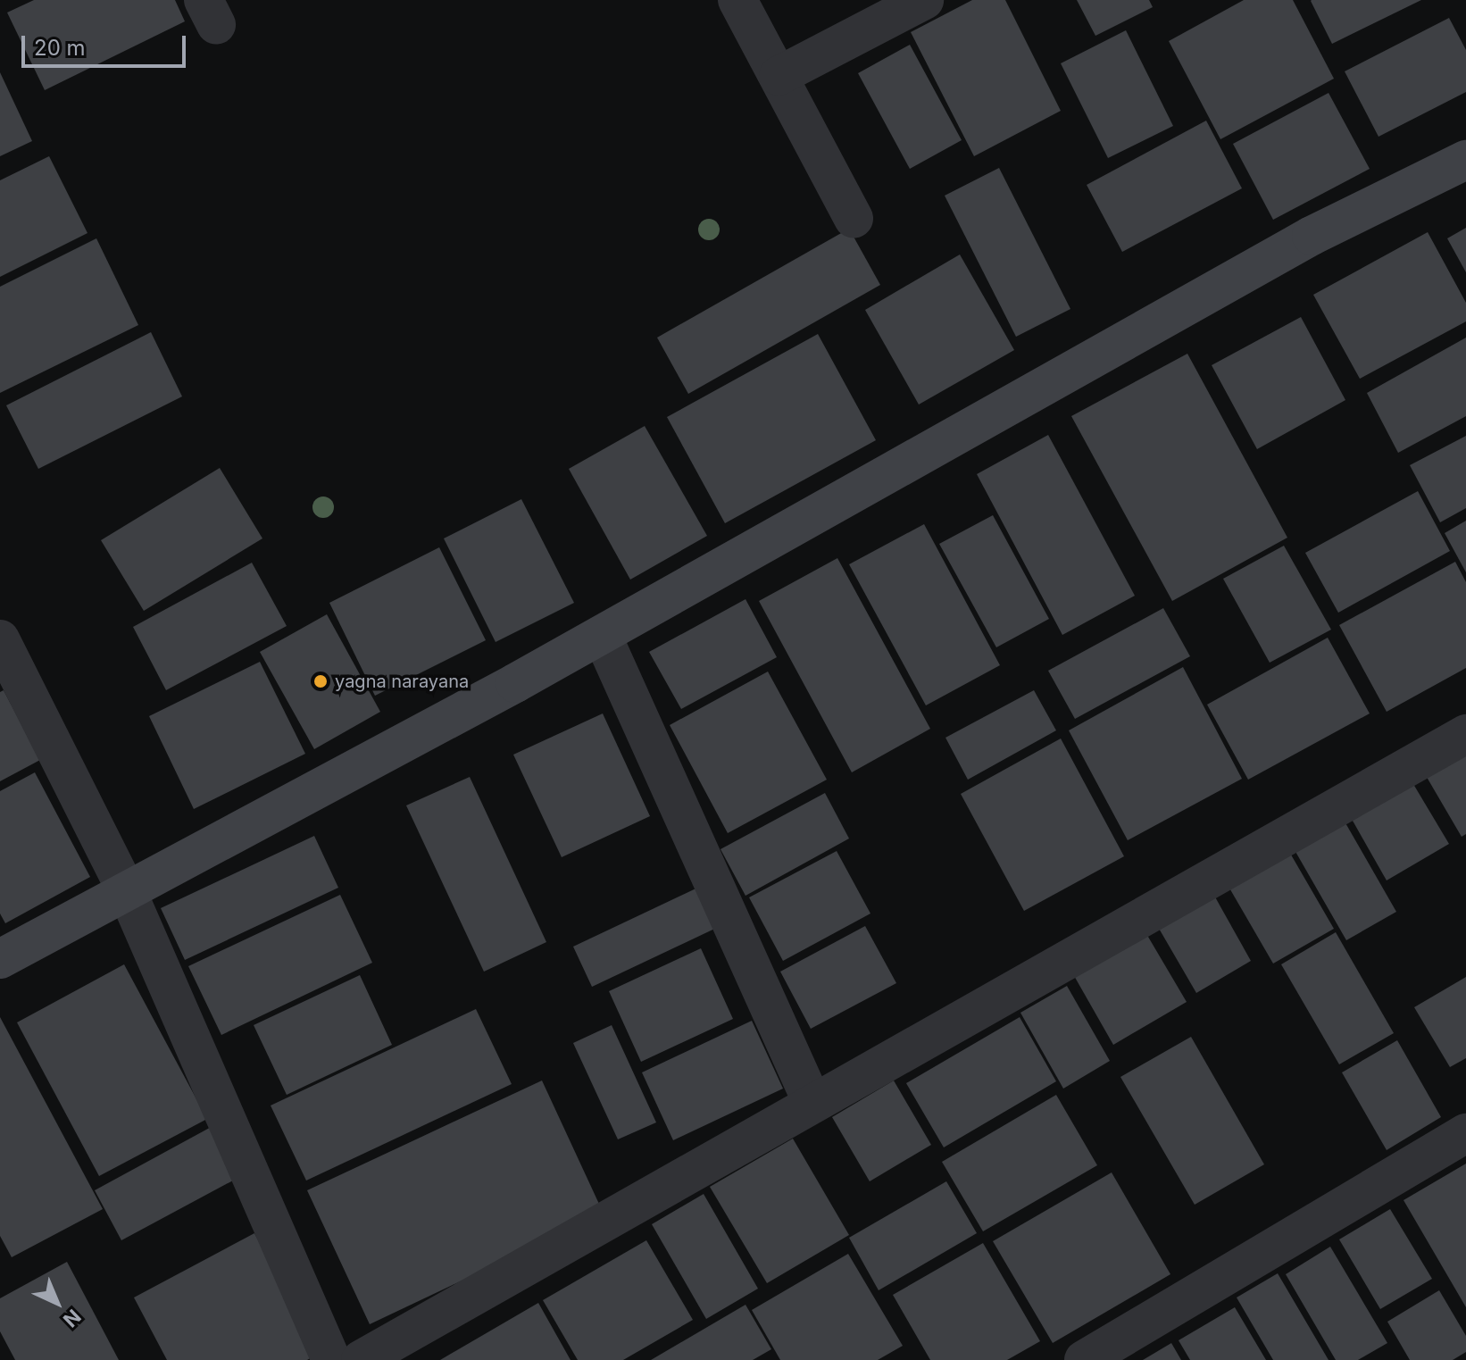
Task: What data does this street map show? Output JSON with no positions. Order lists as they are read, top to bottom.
{
  "places": ["yagna narayana"],
  "scale_bar": "20 m",
  "north": "bottom right"
}
